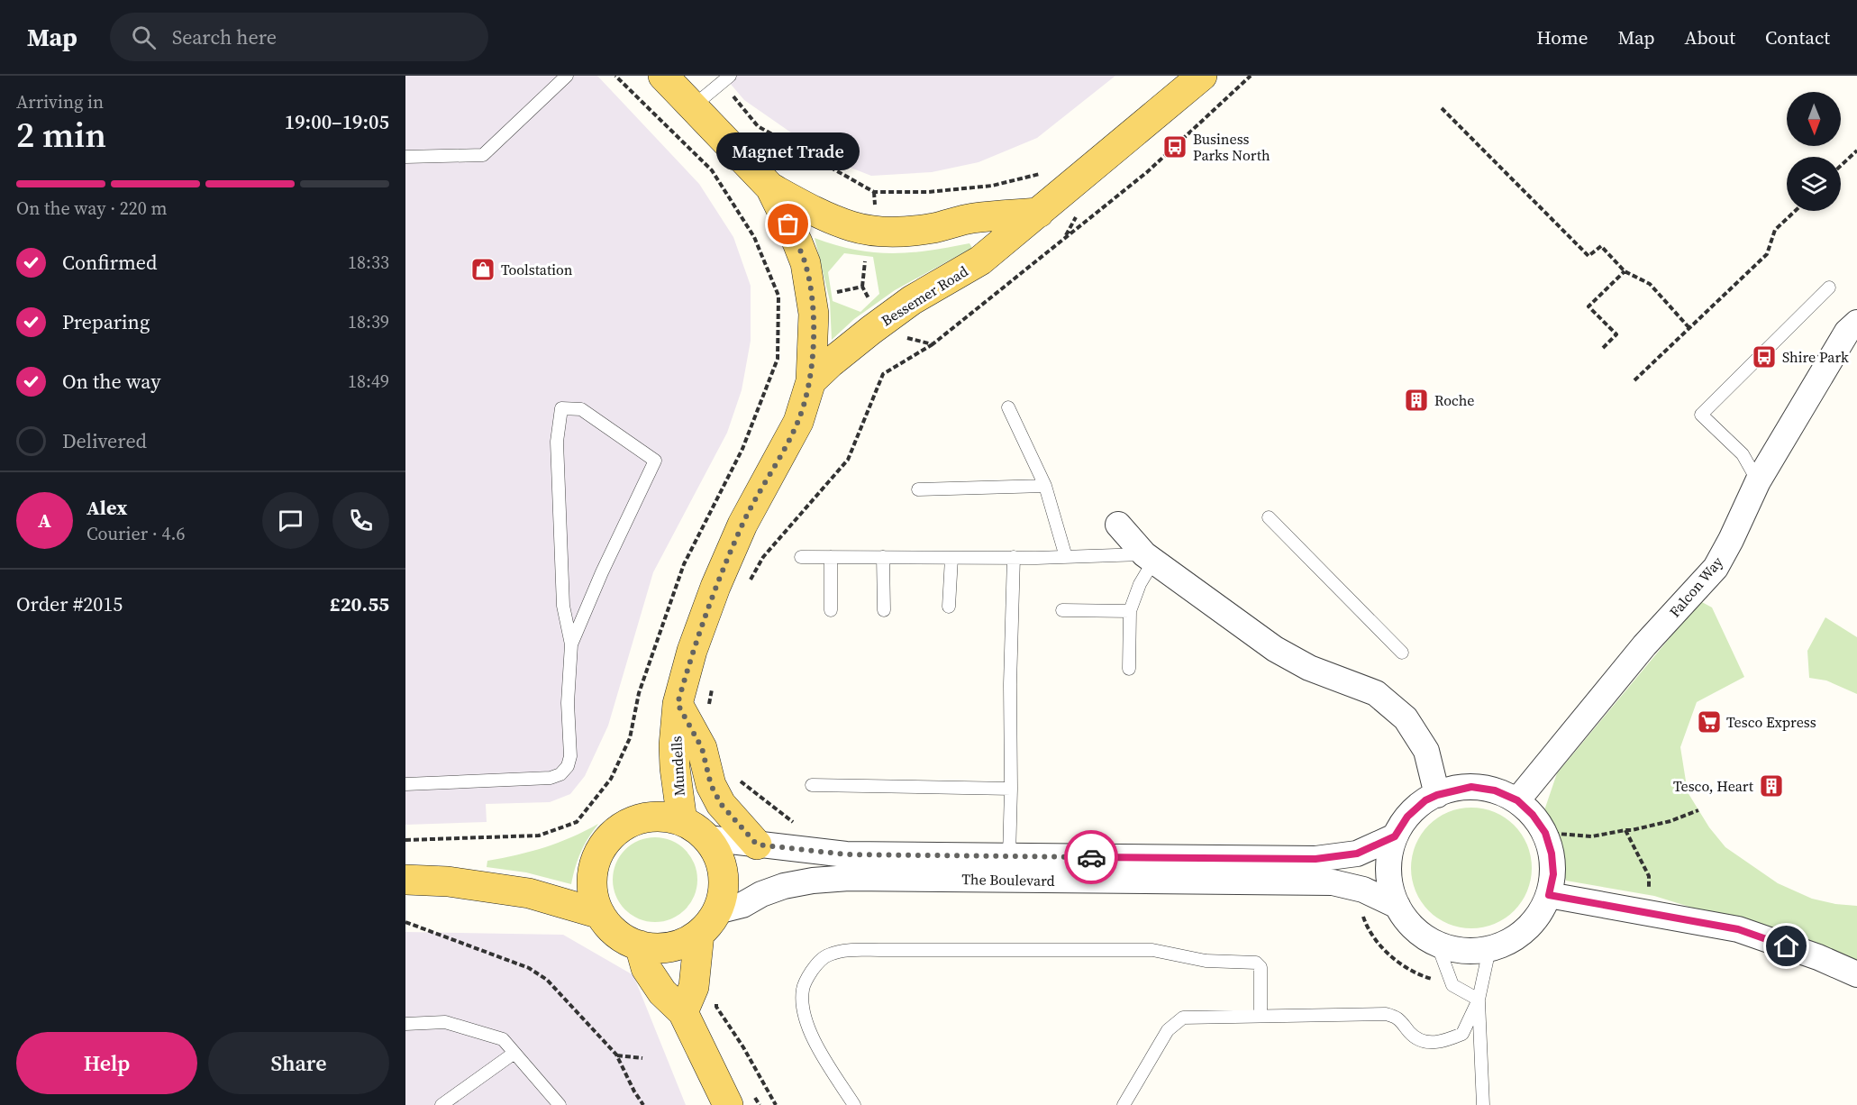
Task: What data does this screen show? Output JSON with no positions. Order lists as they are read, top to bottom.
{
  "streets": {
    "main road": ["Bessemer Road", "Mundells"],
    "street": ["Falcon Way", "The Boulevard"]
  },
  "crossings": [
    ["Bessemer Road", "Mundells"],
    ["Falcon Way", "The Boulevard"],
    ["Mundells", "The Boulevard"]
  ],
  "places": {
    "bus stop": ["Business Parks North", "Shire Park"],
    "other": ["Magnet Trade"],
    "shop": ["Toolstation"],
    "building": ["Roche", "Tesco, Heart"],
    "supermarket": ["Tesco Express"]
  },
  "north": "bottom",
  "page": {
    "header": "Map",
    "search": "Search here",
    "nav": [
      "Home",
      "Map",
      "About",
      "Contact"
    ],
    "heading": ["2 min", "Arriving in", "19:00–19:05"],
    "panel": [
      "Alex",
      "Courier · 4.6",
      "Order #2015",
      "£20.55"
    ],
    "bubble": "Magnet Trade",
    "bar": "On the way · 220 m",
    "list": [
      ["Confirmed", "18:33"],
      ["Preparing", "18:39"],
      ["On the way", "18:49"],
      "Delivered"
    ],
    "round": "A",
    "buttons": ["Help", "Share"]
  }
}
